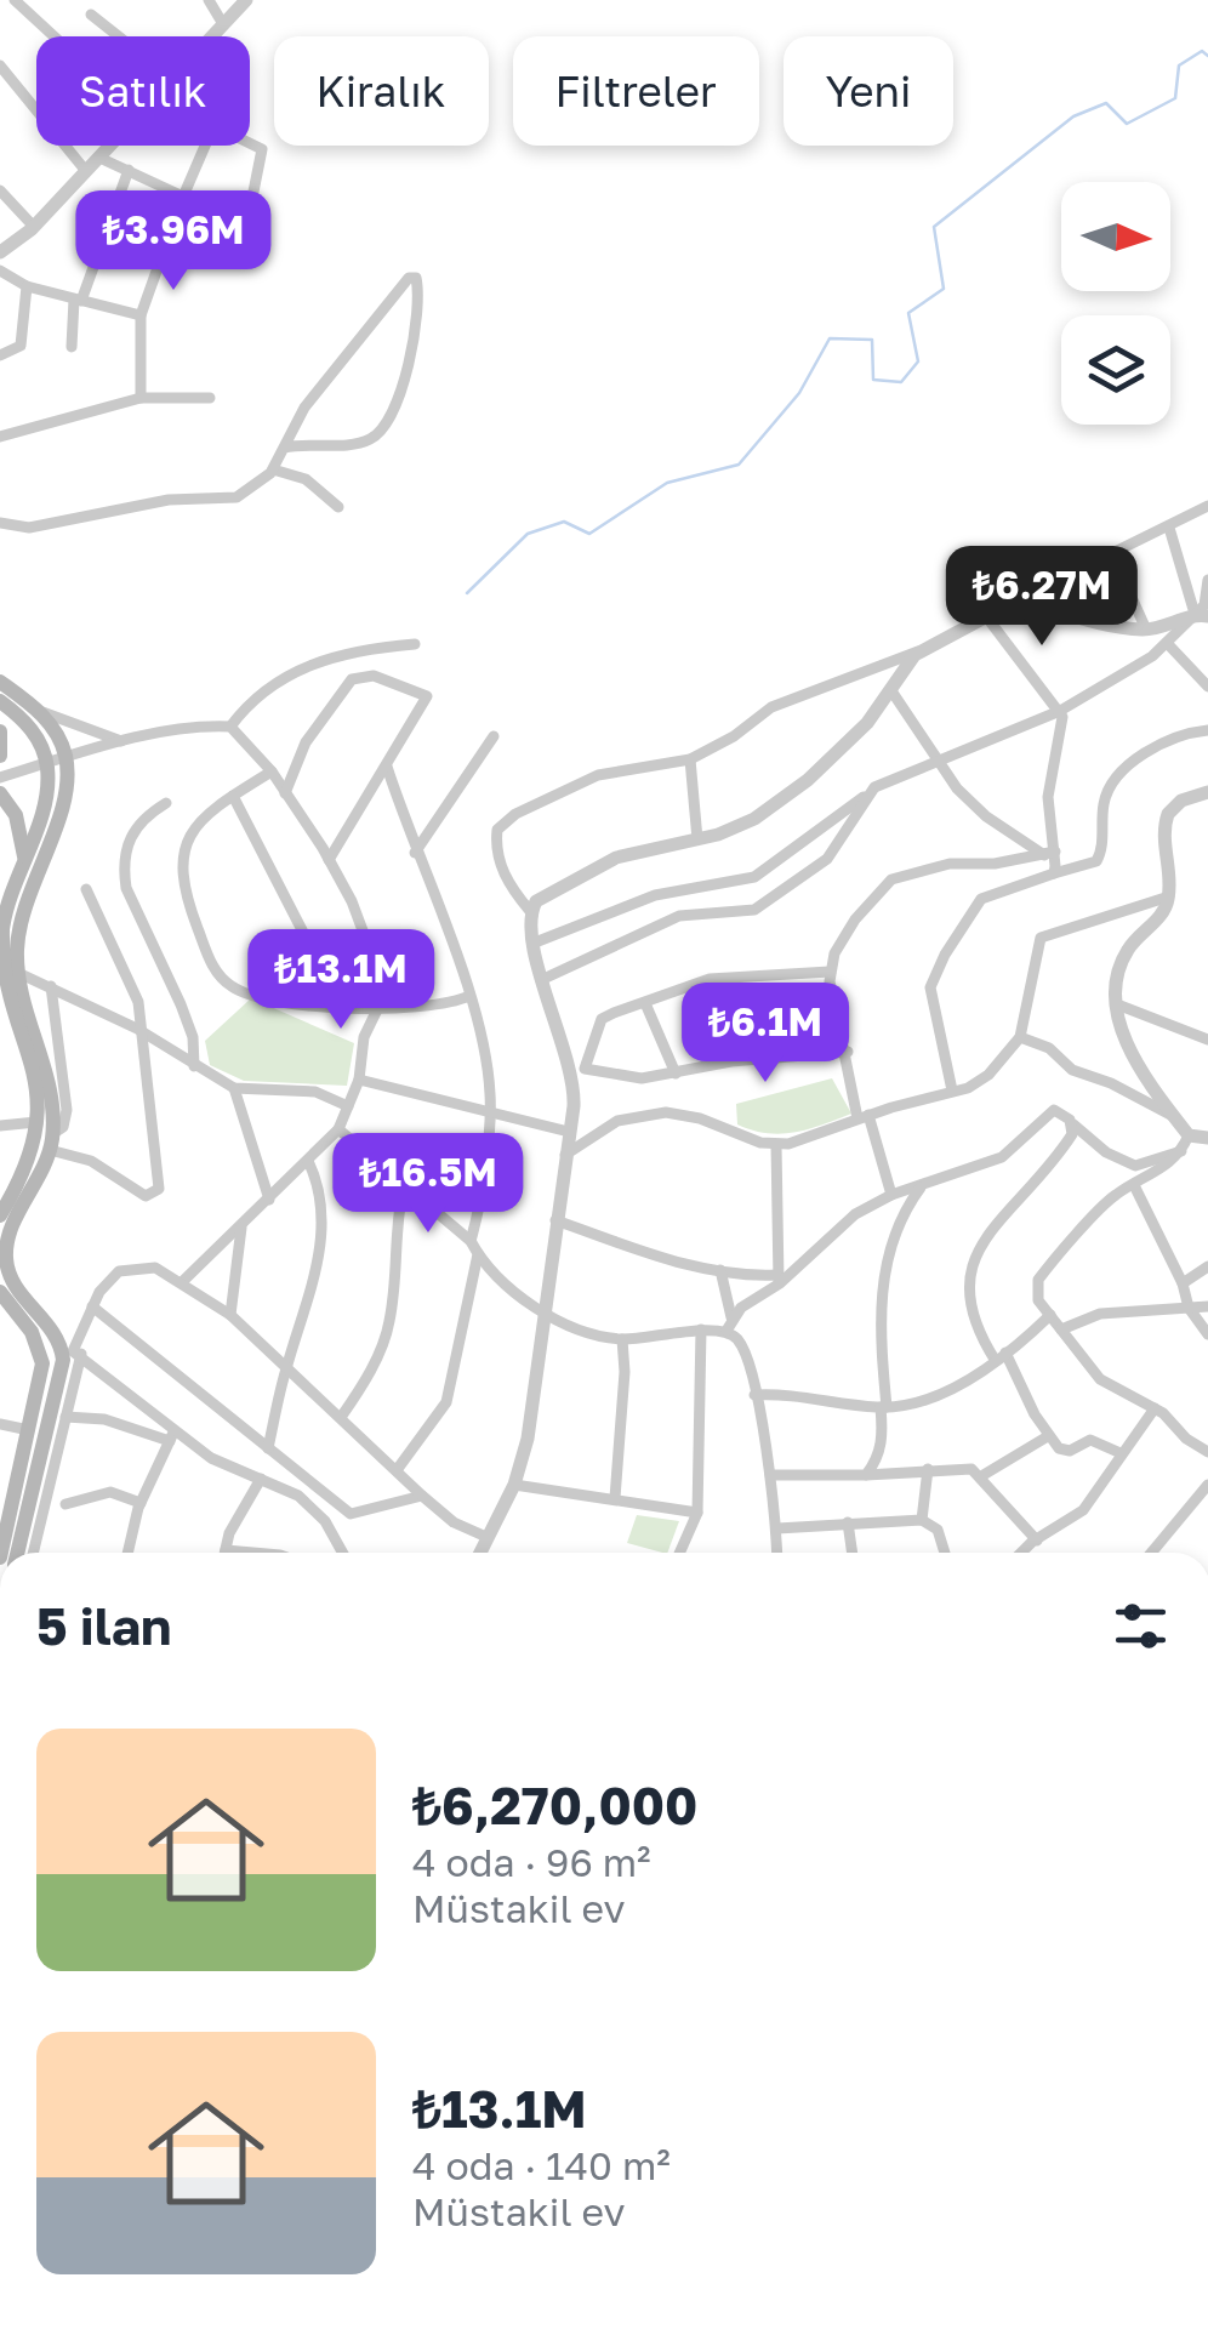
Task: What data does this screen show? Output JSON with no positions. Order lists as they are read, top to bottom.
{
  "north": "right",
  "page": {
    "chip": [
      "Satılık",
      "Kiralık",
      "Filtreler",
      "Yeni"
    ],
    "price": [
      "₺3.96M",
      "₺6.27M",
      "₺13.1M",
      "₺6.1M",
      "₺16.5M"
    ],
    "heading": "5 ilan",
    "list": [
      {
        "name": "₺6,270,000",
        "note": "4 oda · 96 m² · Müstakil ev"
      },
      {
        "name": "₺13.1M",
        "note": "4 oda · 140 m² · Müstakil ev"
      }
    ]
  }
}
